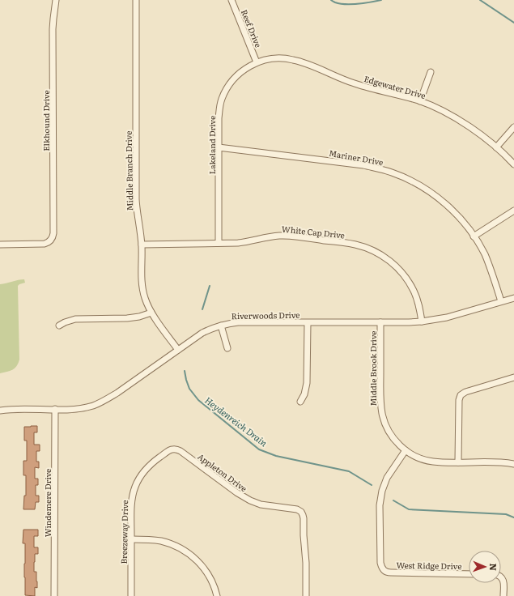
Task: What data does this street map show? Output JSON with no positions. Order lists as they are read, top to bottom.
{
  "streets": {
    "street": [
      "Reef Drive",
      "Edgewater Drive",
      "Elkhound Drive",
      "Lakeland Drive",
      "Mariner Drive",
      "Middle Branch Drive",
      "White Cap Drive",
      "Riverwoods Drive",
      "Middle Brook Drive",
      "Appleton Drive",
      "Windemere Drive",
      "Breezeway Drive",
      "West Ridge Drive"
    ]
  },
  "crossings": [
    ["Reef Drive", "Edgewater Drive"],
    ["Reef Drive", "Lakeland Drive"],
    ["Edgewater Drive", "Lakeland Drive"],
    ["Lakeland Drive", "Mariner Drive"],
    ["Lakeland Drive", "White Cap Drive"],
    ["Mariner Drive", "Riverwoods Drive"],
    ["Middle Branch Drive", "White Cap Drive"],
    ["Middle Branch Drive", "Riverwoods Drive"],
    ["White Cap Drive", "Riverwoods Drive"],
    ["Riverwoods Drive", "Middle Brook Drive"],
    ["Riverwoods Drive", "Windemere Drive"],
    ["Middle Brook Drive", "West Ridge Drive"],
    ["Appleton Drive", "Breezeway Drive"]
  ],
  "water": ["Heydenreich Drain"],
  "north": "right"
}
